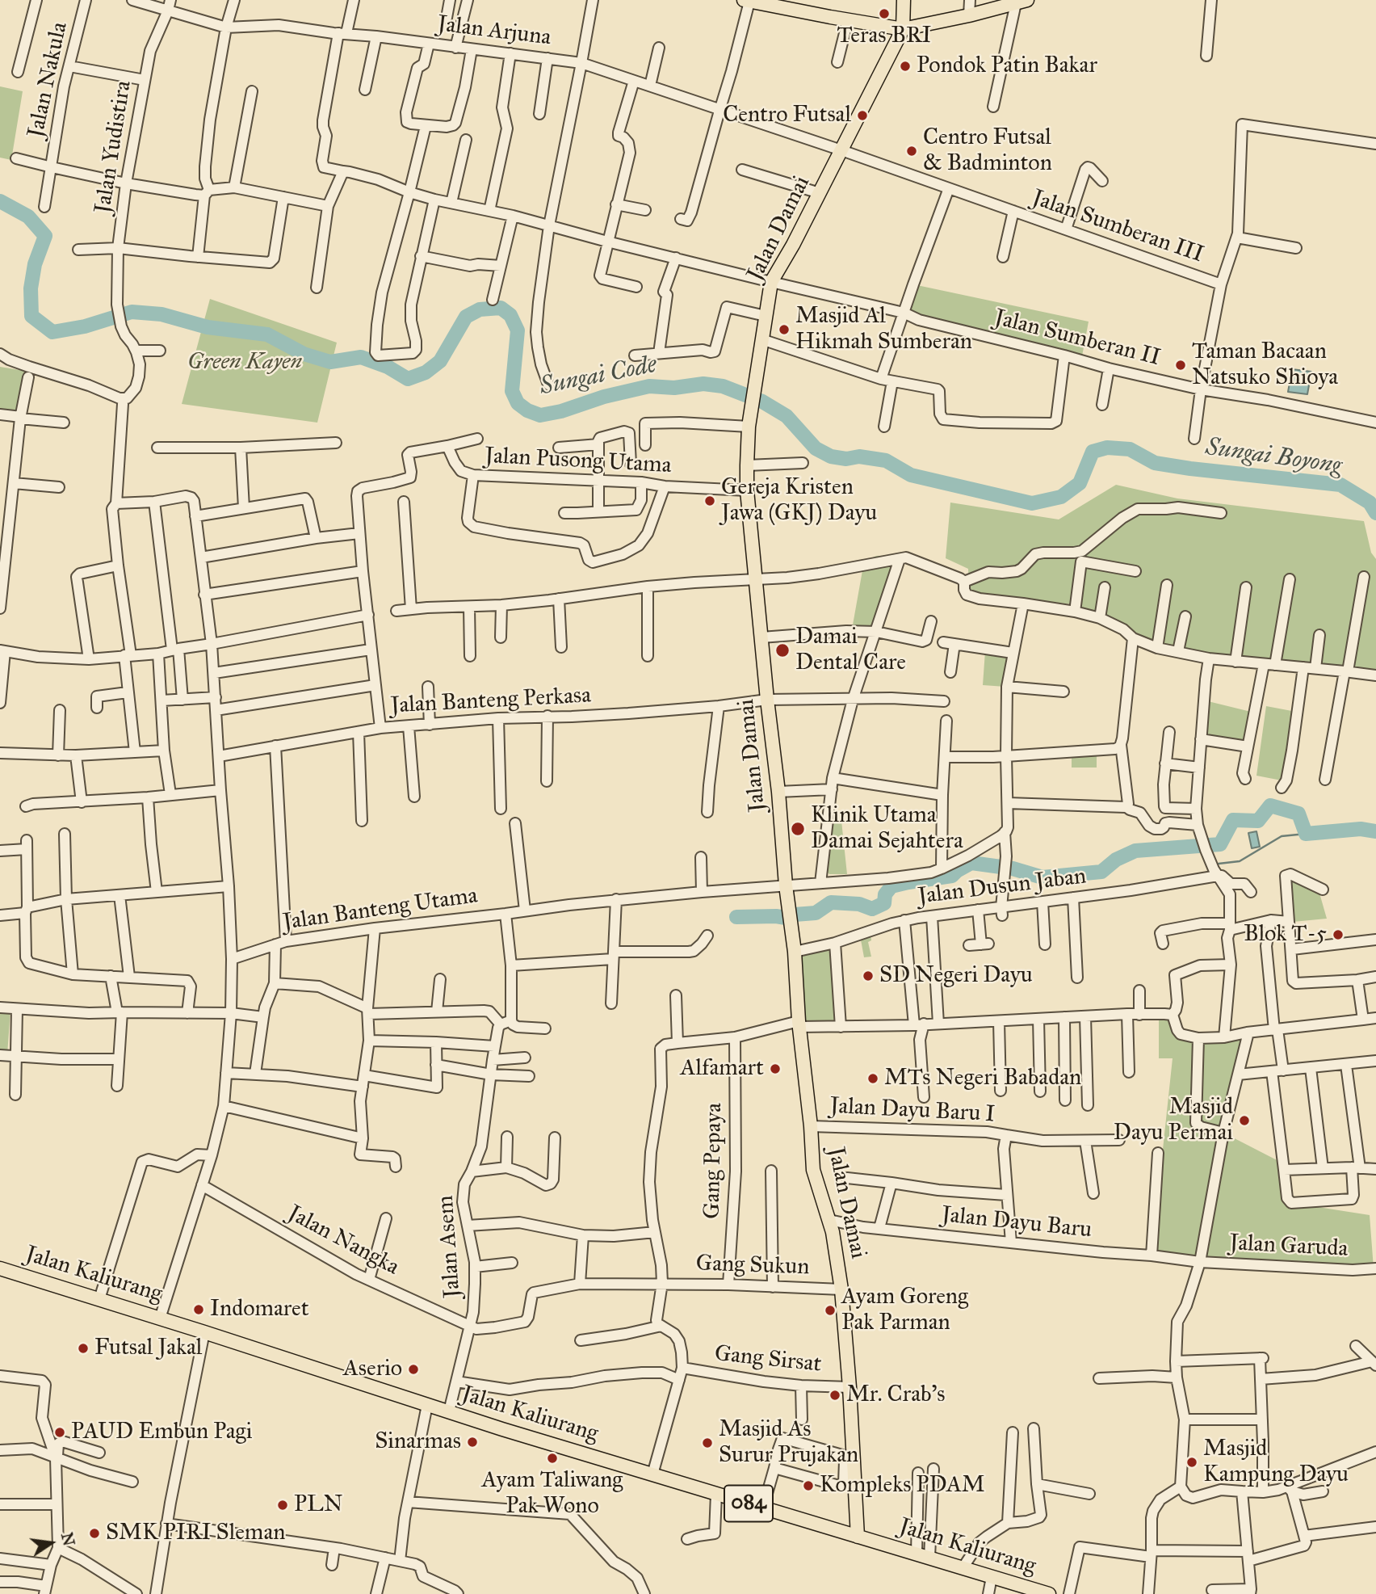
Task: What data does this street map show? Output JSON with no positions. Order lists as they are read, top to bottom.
{
  "streets": {
    "main road": ["Jalan Damai", "Jalan Kaliurang", "084"],
    "street": [
      "Jalan Arjuna",
      "Jalan Nakula",
      "Jalan Yudistira",
      "Jalan Sumberan III",
      "Jalan Sumberan II",
      "Jalan Pusong Utama",
      "Jalan Banteng Perkasa",
      "Jalan Dusun Jaban",
      "Jalan Banteng Utama",
      "Jalan Dayu Baru I",
      "Gang Pepaya",
      "Jalan Dayu Baru",
      "Jalan Nangka",
      "Jalan Asem",
      "Jalan Garuda",
      "Gang Sukun",
      "Gang Sirsat"
    ]
  },
  "crossings": [
    ["Jalan Arjuna", "Jalan Yudistira"],
    ["Jalan Arjuna", "Jalan Sumberan III"],
    ["Jalan Arjuna", "Jalan Damai"],
    ["Jalan Arjuna", "Jalan Sumberan II"],
    ["Jalan Sumberan III", "Jalan Damai"],
    ["Jalan Damai", "Jalan Sumberan II"],
    ["Jalan Damai", "Jalan Pusong Utama"],
    ["Jalan Damai", "Jalan Banteng Perkasa"],
    ["Jalan Damai", "Jalan Dusun Jaban"],
    ["Jalan Damai", "Jalan Banteng Utama"],
    ["Jalan Damai", "Jalan Dayu Baru I"],
    ["Jalan Damai", "Jalan Dayu Baru"],
    ["Jalan Damai", "Gang Sukun"],
    ["Jalan Damai", "Jalan Kaliurang"],
    ["Jalan Damai", "Gang Sirsat"],
    ["Jalan Banteng Utama", "Jalan Asem"],
    ["Jalan Dayu Baru I", "Jalan Dayu Baru"],
    ["Gang Pepaya", "Gang Sukun"],
    ["Jalan Dayu Baru", "Jalan Garuda"],
    ["Jalan Nangka", "Jalan Asem"],
    ["Jalan Nangka", "Gang Sukun"],
    ["Jalan Asem", "Gang Sukun"],
    ["Jalan Asem", "Jalan Kaliurang"]
  ],
  "water": ["Sungai Code", "Sungai Boyong"],
  "parks": ["Green Kayen"],
  "places": [
    "Teras BRI",
    "Pondok Patin Bakar",
    "Centro Futsal",
    "Centro Futsal & Badminton",
    "Masjid Al Hikmah Sumberan",
    "Taman Bacaan Natsuko Shioya",
    "Gereja Kristen Jawa (GKJ) Dayu",
    "Damai Dental Care",
    "Klinik Utama Damai Sejahtera",
    "Blok T-5",
    "SD Negeri Dayu",
    "Alfamart",
    "MTs Negeri Babadan",
    "Masjid Dayu Permai",
    "Indomaret",
    "Ayam Goreng Pak Parman",
    "Futsal Jakal",
    "Aserio",
    "Mr. Crab's",
    "PAUD Embun Pagi",
    "Sinarmas",
    "Masjid As Surur Prujakan",
    "Ayam Taliwang Pak Wono",
    "Masjid Kampung Dayu",
    "Kompleks PDAM",
    "PLN",
    "SMK PIRI Sleman"
  ],
  "north": "right"
}
